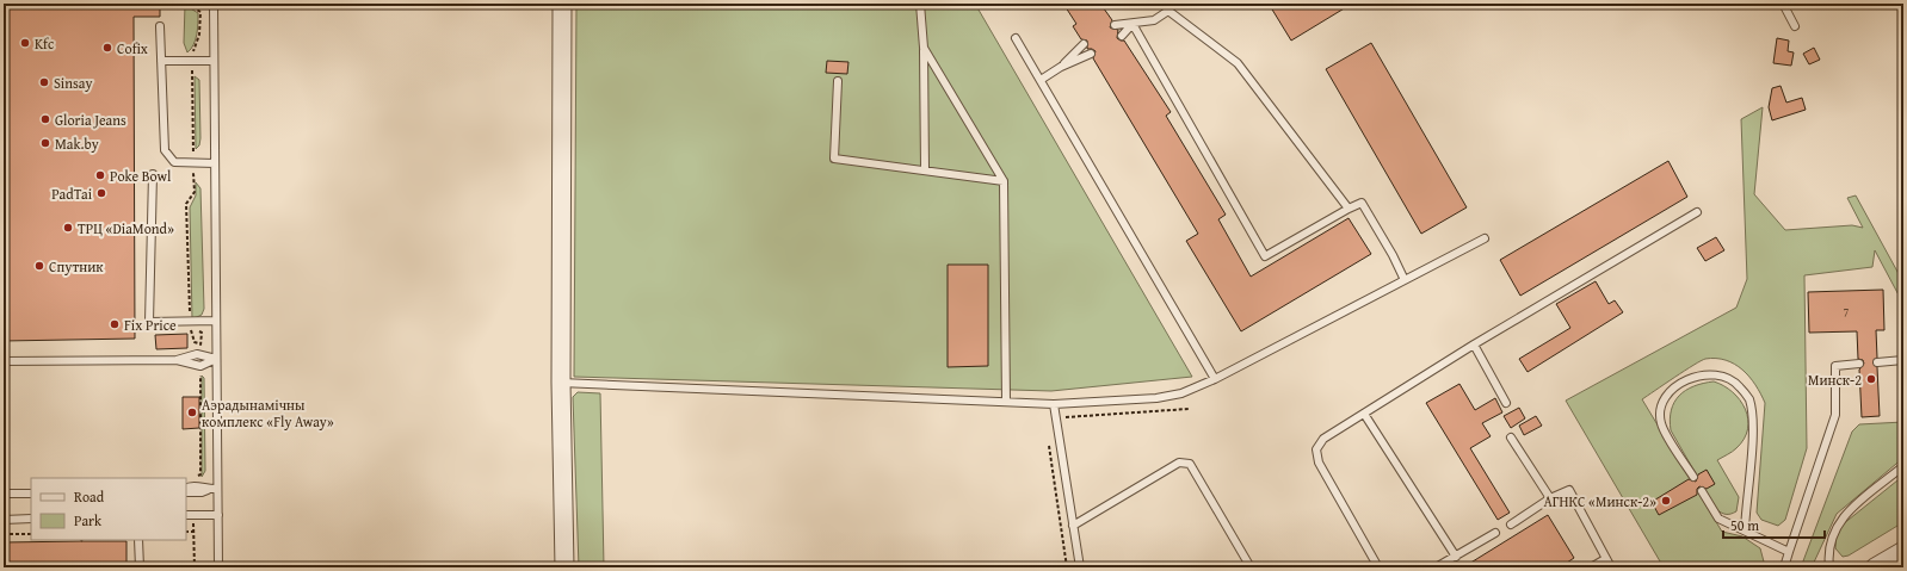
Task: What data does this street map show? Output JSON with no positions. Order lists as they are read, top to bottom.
{
  "places": [
    "Kfc",
    "Cofix",
    "Sinsay",
    "Gloria Jeans",
    "Mak.by",
    "Poke Bowl",
    "PadTai",
    "ТРЦ «DiaMond»",
    "Спутник",
    "Fix Price",
    "Минск-2",
    "Аэрадынамічны комплекс «Fly Away»",
    "АГНКС «Минск-2»"
  ],
  "house_numbers": ["7"],
  "legend": ["Road", "Park"],
  "scale_bar": "50 m"
}
